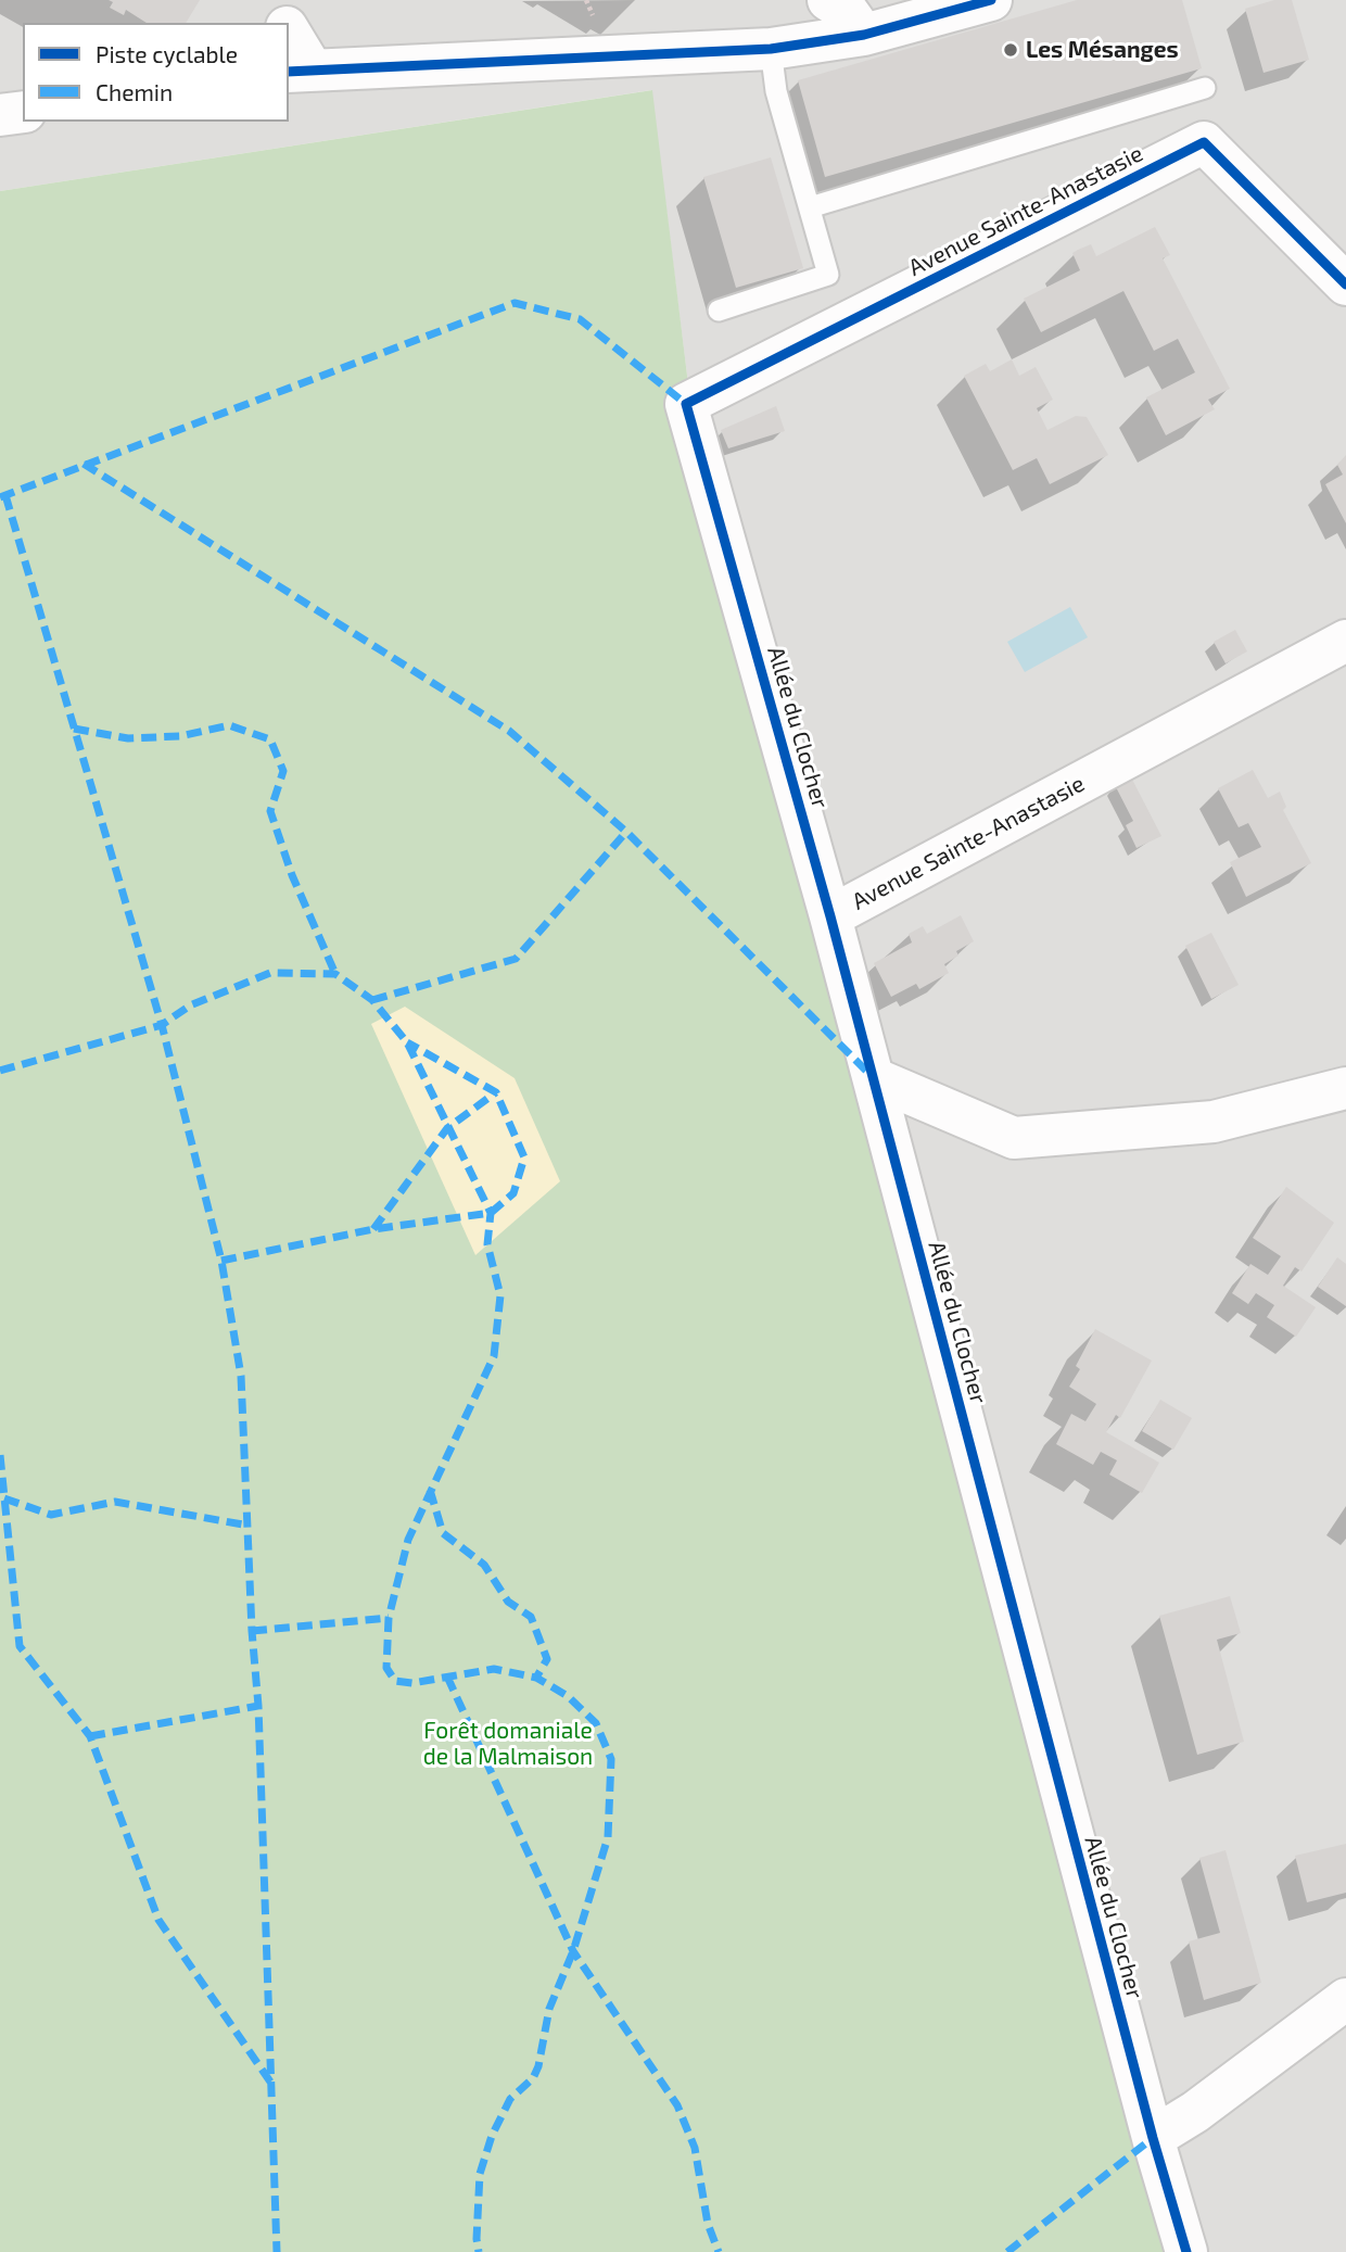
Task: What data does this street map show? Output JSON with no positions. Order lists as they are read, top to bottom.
{
  "streets": {
    "street": ["Avenue Sainte-Anastasie", "Allée du Clocher"]
  },
  "crossings": [
    ["Avenue Sainte-Anastasie", "Allée du Clocher"]
  ],
  "parks": ["Forêt domaniale de la Malmaison"],
  "places": ["Les Mésanges"],
  "legend": ["Piste cyclable", "Chemin"]
}
